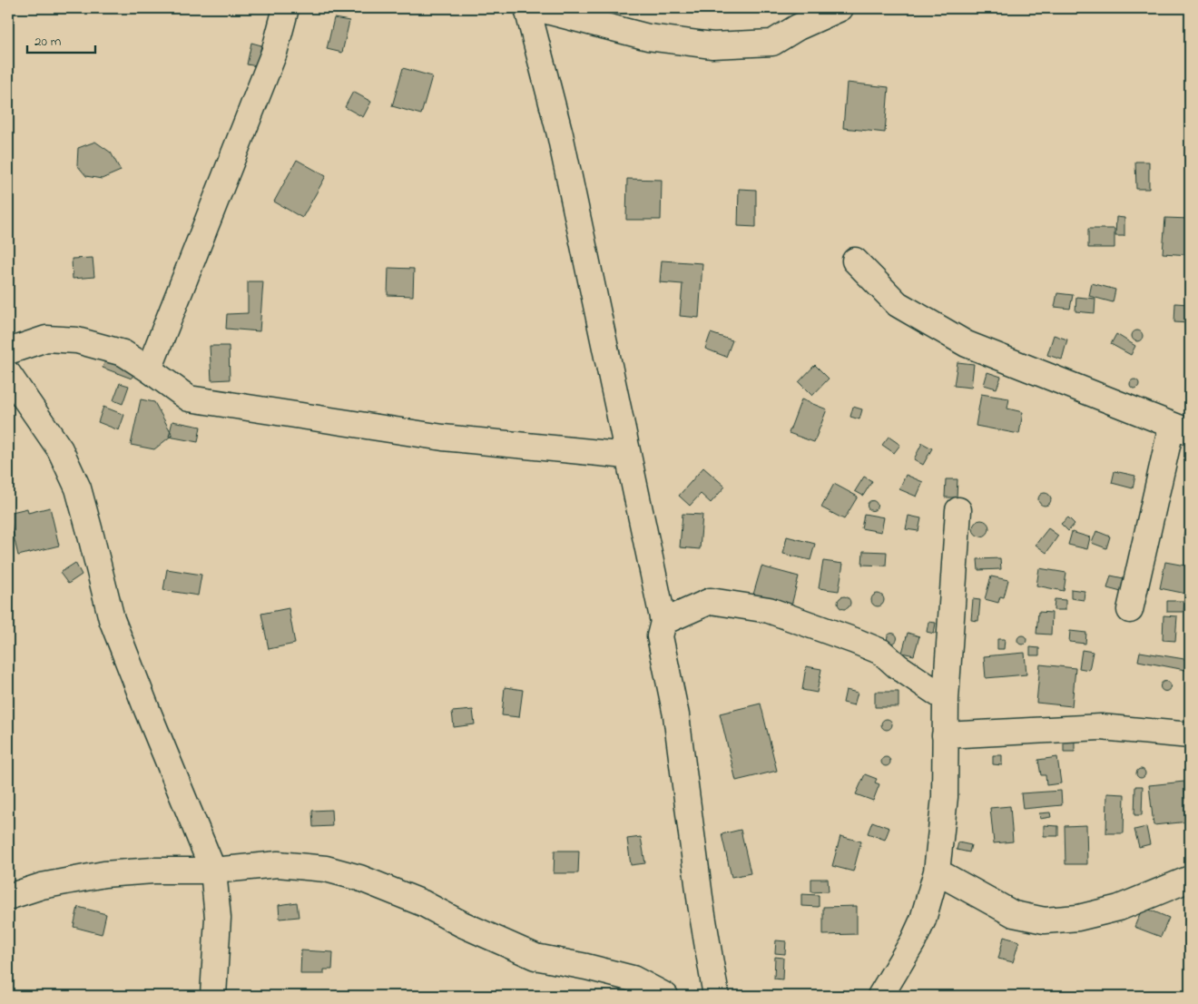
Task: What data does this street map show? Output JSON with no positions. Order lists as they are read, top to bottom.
{
  "scale_bar": "20 m"
}
